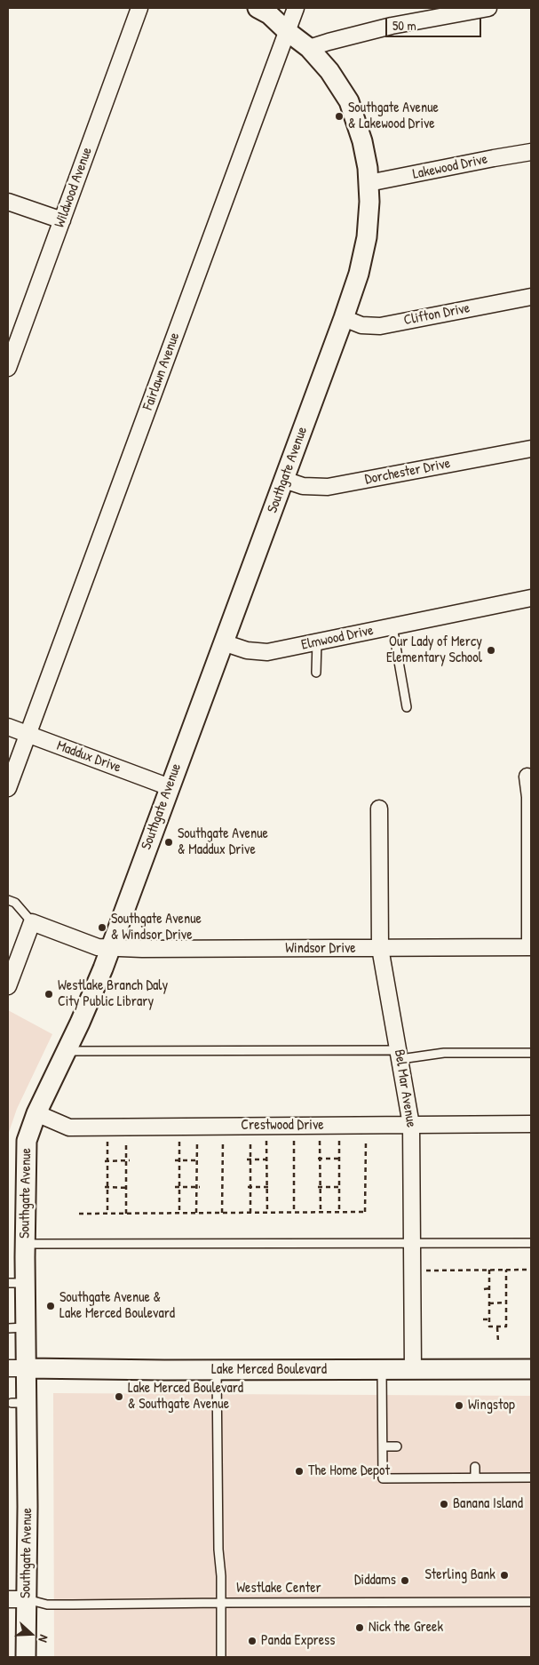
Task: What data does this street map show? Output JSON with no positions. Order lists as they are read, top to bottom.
{
  "streets": {
    "street": [
      "Lakewood Drive",
      "Wildwood Avenue",
      "Clifton Drive",
      "Fairlawn Avenue",
      "Southgate Avenue",
      "Dorchester Drive",
      "Elmwood Drive",
      "Maddux Drive",
      "Windsor Drive",
      "Bel Mar Avenue",
      "Crestwood Drive",
      "Lake Merced Boulevard"
    ],
    "lane": ["Westlake Center"]
  },
  "crossings": [
    ["Lakewood Drive", "Southgate Avenue"],
    ["Clifton Drive", "Southgate Avenue"],
    ["Fairlawn Avenue", "Southgate Avenue"],
    ["Fairlawn Avenue", "Maddux Drive"],
    ["Southgate Avenue", "Dorchester Drive"],
    ["Southgate Avenue", "Elmwood Drive"],
    ["Southgate Avenue", "Maddux Drive"],
    ["Southgate Avenue", "Windsor Drive"],
    ["Southgate Avenue", "Crestwood Drive"],
    ["Southgate Avenue", "Lake Merced Boulevard"],
    ["Southgate Avenue", "Westlake Center"],
    ["Windsor Drive", "Bel Mar Avenue"],
    ["Bel Mar Avenue", "Crestwood Drive"],
    ["Bel Mar Avenue", "Lake Merced Boulevard"]
  ],
  "places": [
    "Southgate Avenue & Lakewood Drive",
    "Our Lady of Mercy Elementary School",
    "Southgate Avenue & Maddux Drive",
    "Southgate Avenue & Windsor Drive",
    "Westlake Branch Daly City Public Library",
    "Southgate Avenue & Lake Merced Boulevard",
    "Lake Merced Boulevard & Southgate Avenue",
    "Wingstop",
    "The Home Depot",
    "Banana Island",
    "Sterling Bank",
    "Diddams",
    "Nick the Greek",
    "Panda Express"
  ],
  "scale_bar": "50 m",
  "north": "right"
}
